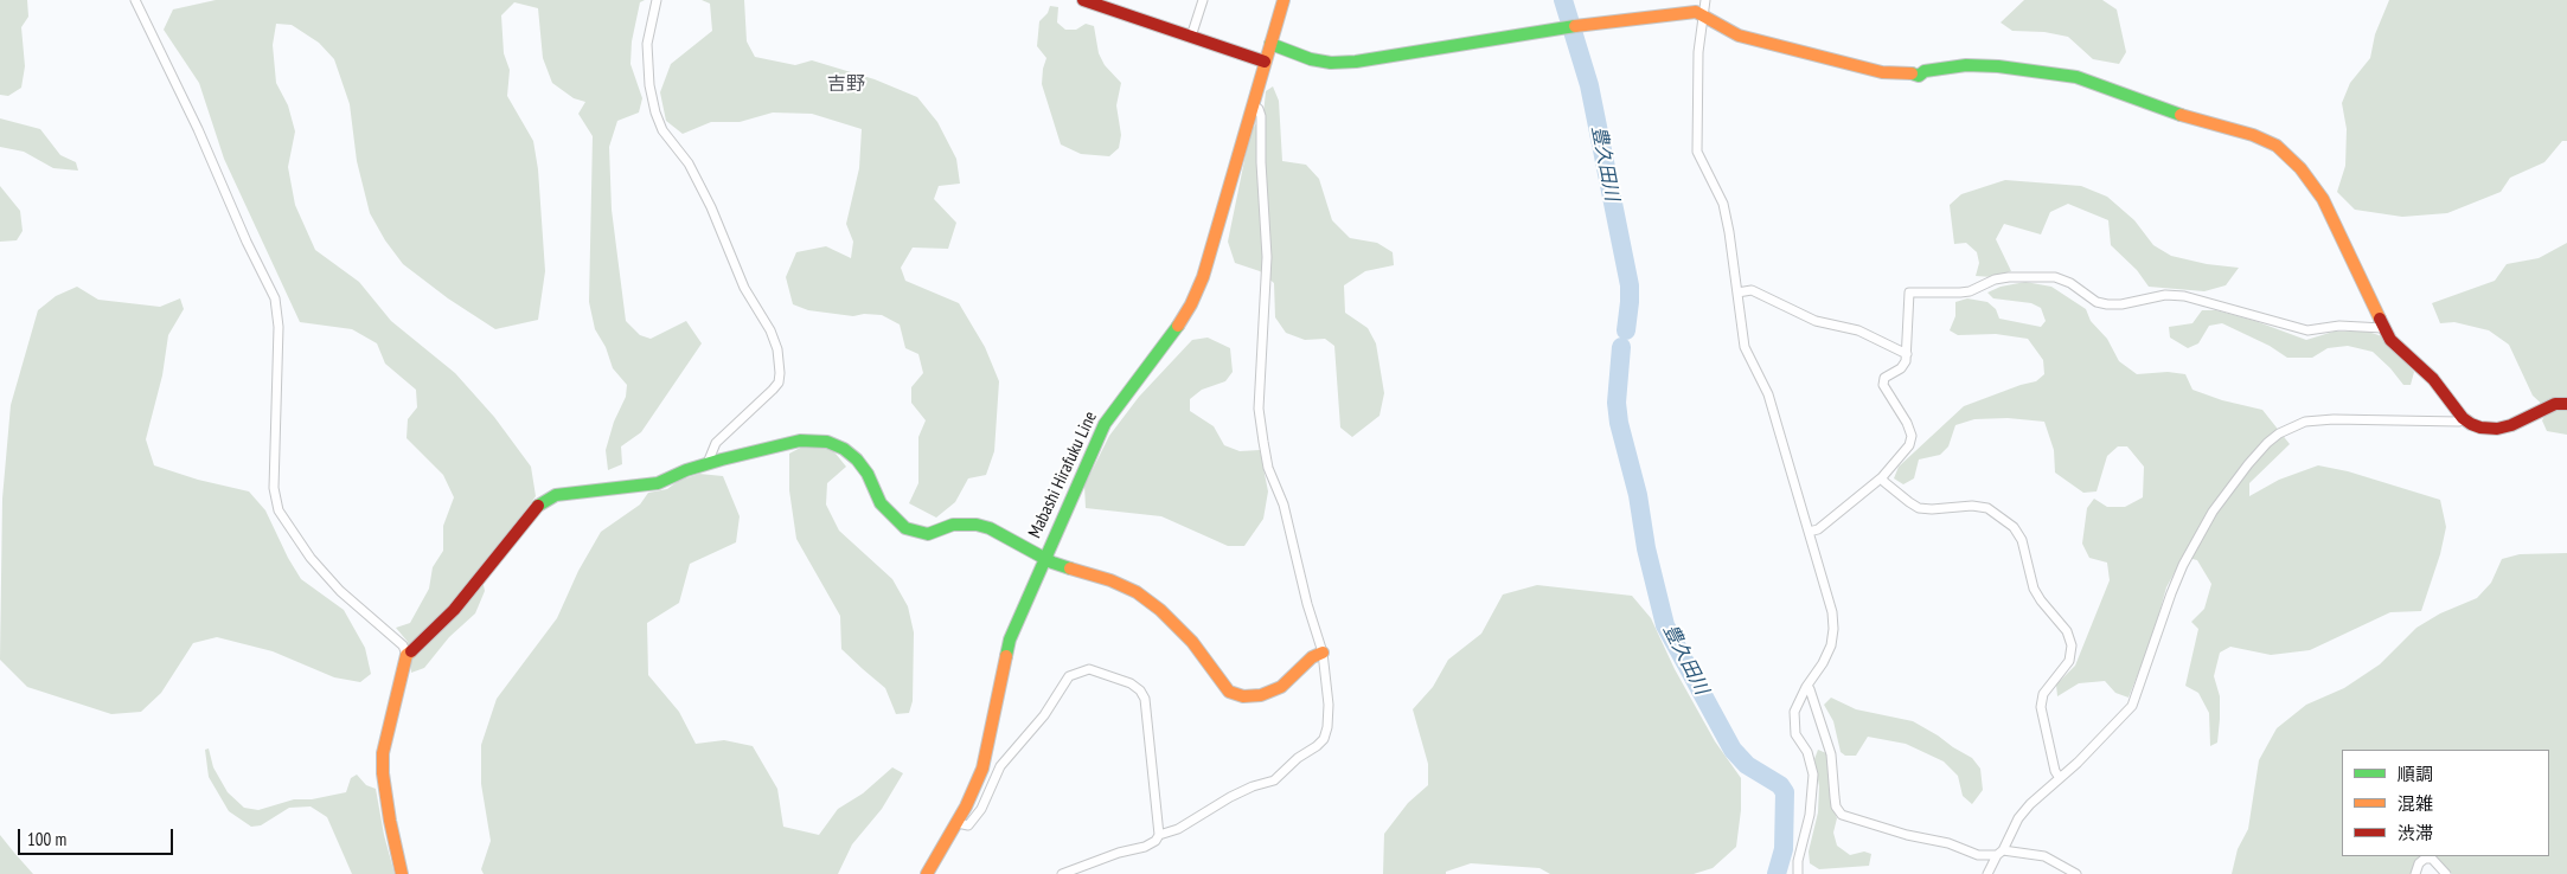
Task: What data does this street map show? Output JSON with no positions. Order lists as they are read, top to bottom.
{
  "streets": {
    "street": ["Mabashi Hirafuku Line"]
  },
  "districts": ["吉野"],
  "water": ["豊久田川"],
  "legend": ["順調", "混雑", "渋滞"],
  "scale_bar": "100 m"
}
